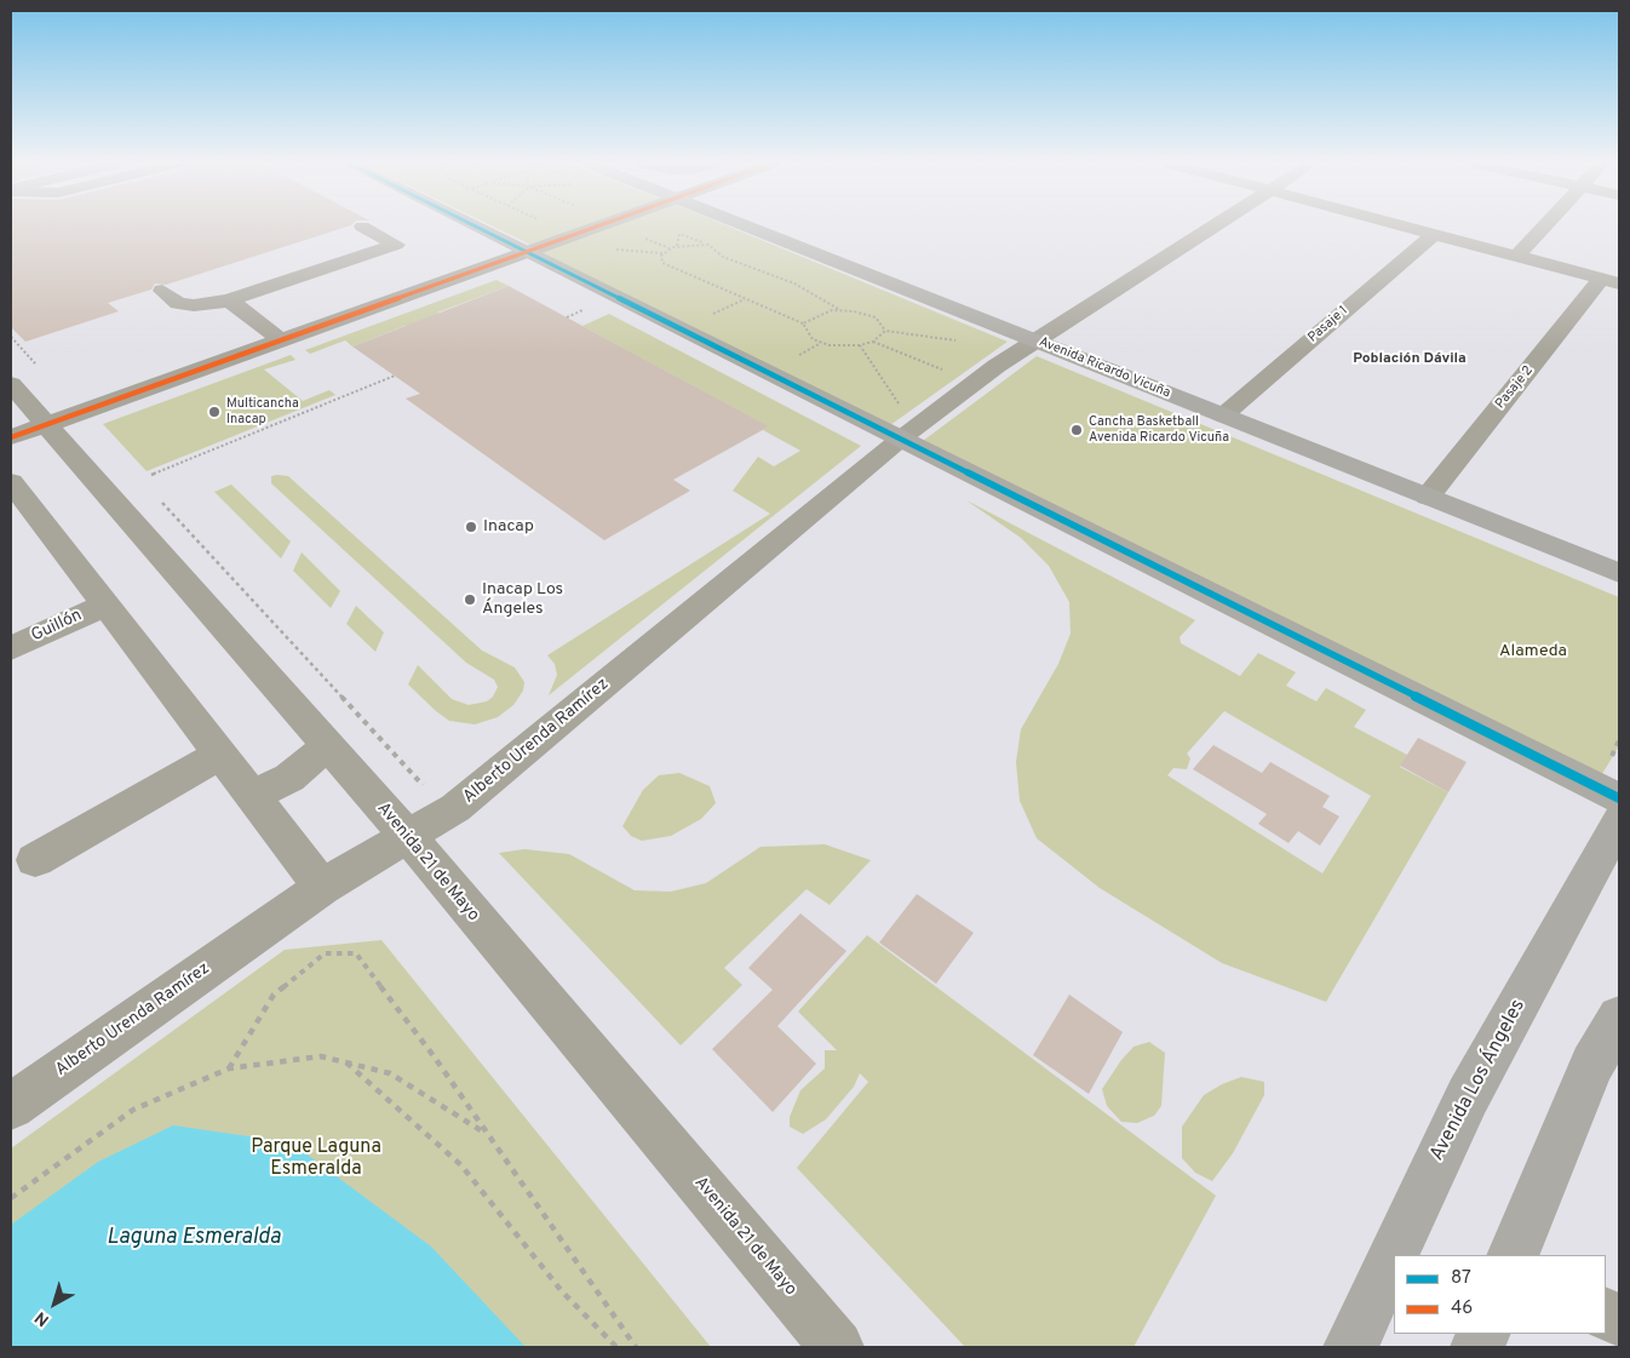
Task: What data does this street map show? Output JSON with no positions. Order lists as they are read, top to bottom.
{
  "streets": {
    "main road": ["Avenida Ricardo Vicuña", "Avenida Los Ángeles"],
    "street": [
      "Pasaje 1",
      "Pasaje 2",
      "Guillón",
      "Alberto Urenda Ramírez",
      "Avenida 21 de Mayo"
    ]
  },
  "crossings": [
    ["Pasaje 1", "Avenida Ricardo Vicuña"],
    ["Avenida Ricardo Vicuña", "Pasaje 2"],
    ["Avenida Ricardo Vicuña", "Alberto Urenda Ramírez"],
    ["Alberto Urenda Ramírez", "Avenida 21 de Mayo"]
  ],
  "districts": ["Población Dávila"],
  "water": ["Laguna Esmeralda"],
  "parks": ["Alameda", "Parque Laguna Esmeralda"],
  "places": [
    "Multicancha Inacap",
    "Cancha Basketball Avenida Ricardo Vicuña",
    "Inacap",
    "Inacap Los Ángeles"
  ],
  "lines": ["transit line 87", "transit line 46"],
  "legend": ["87", "46"],
  "north": "bottom left"
}
